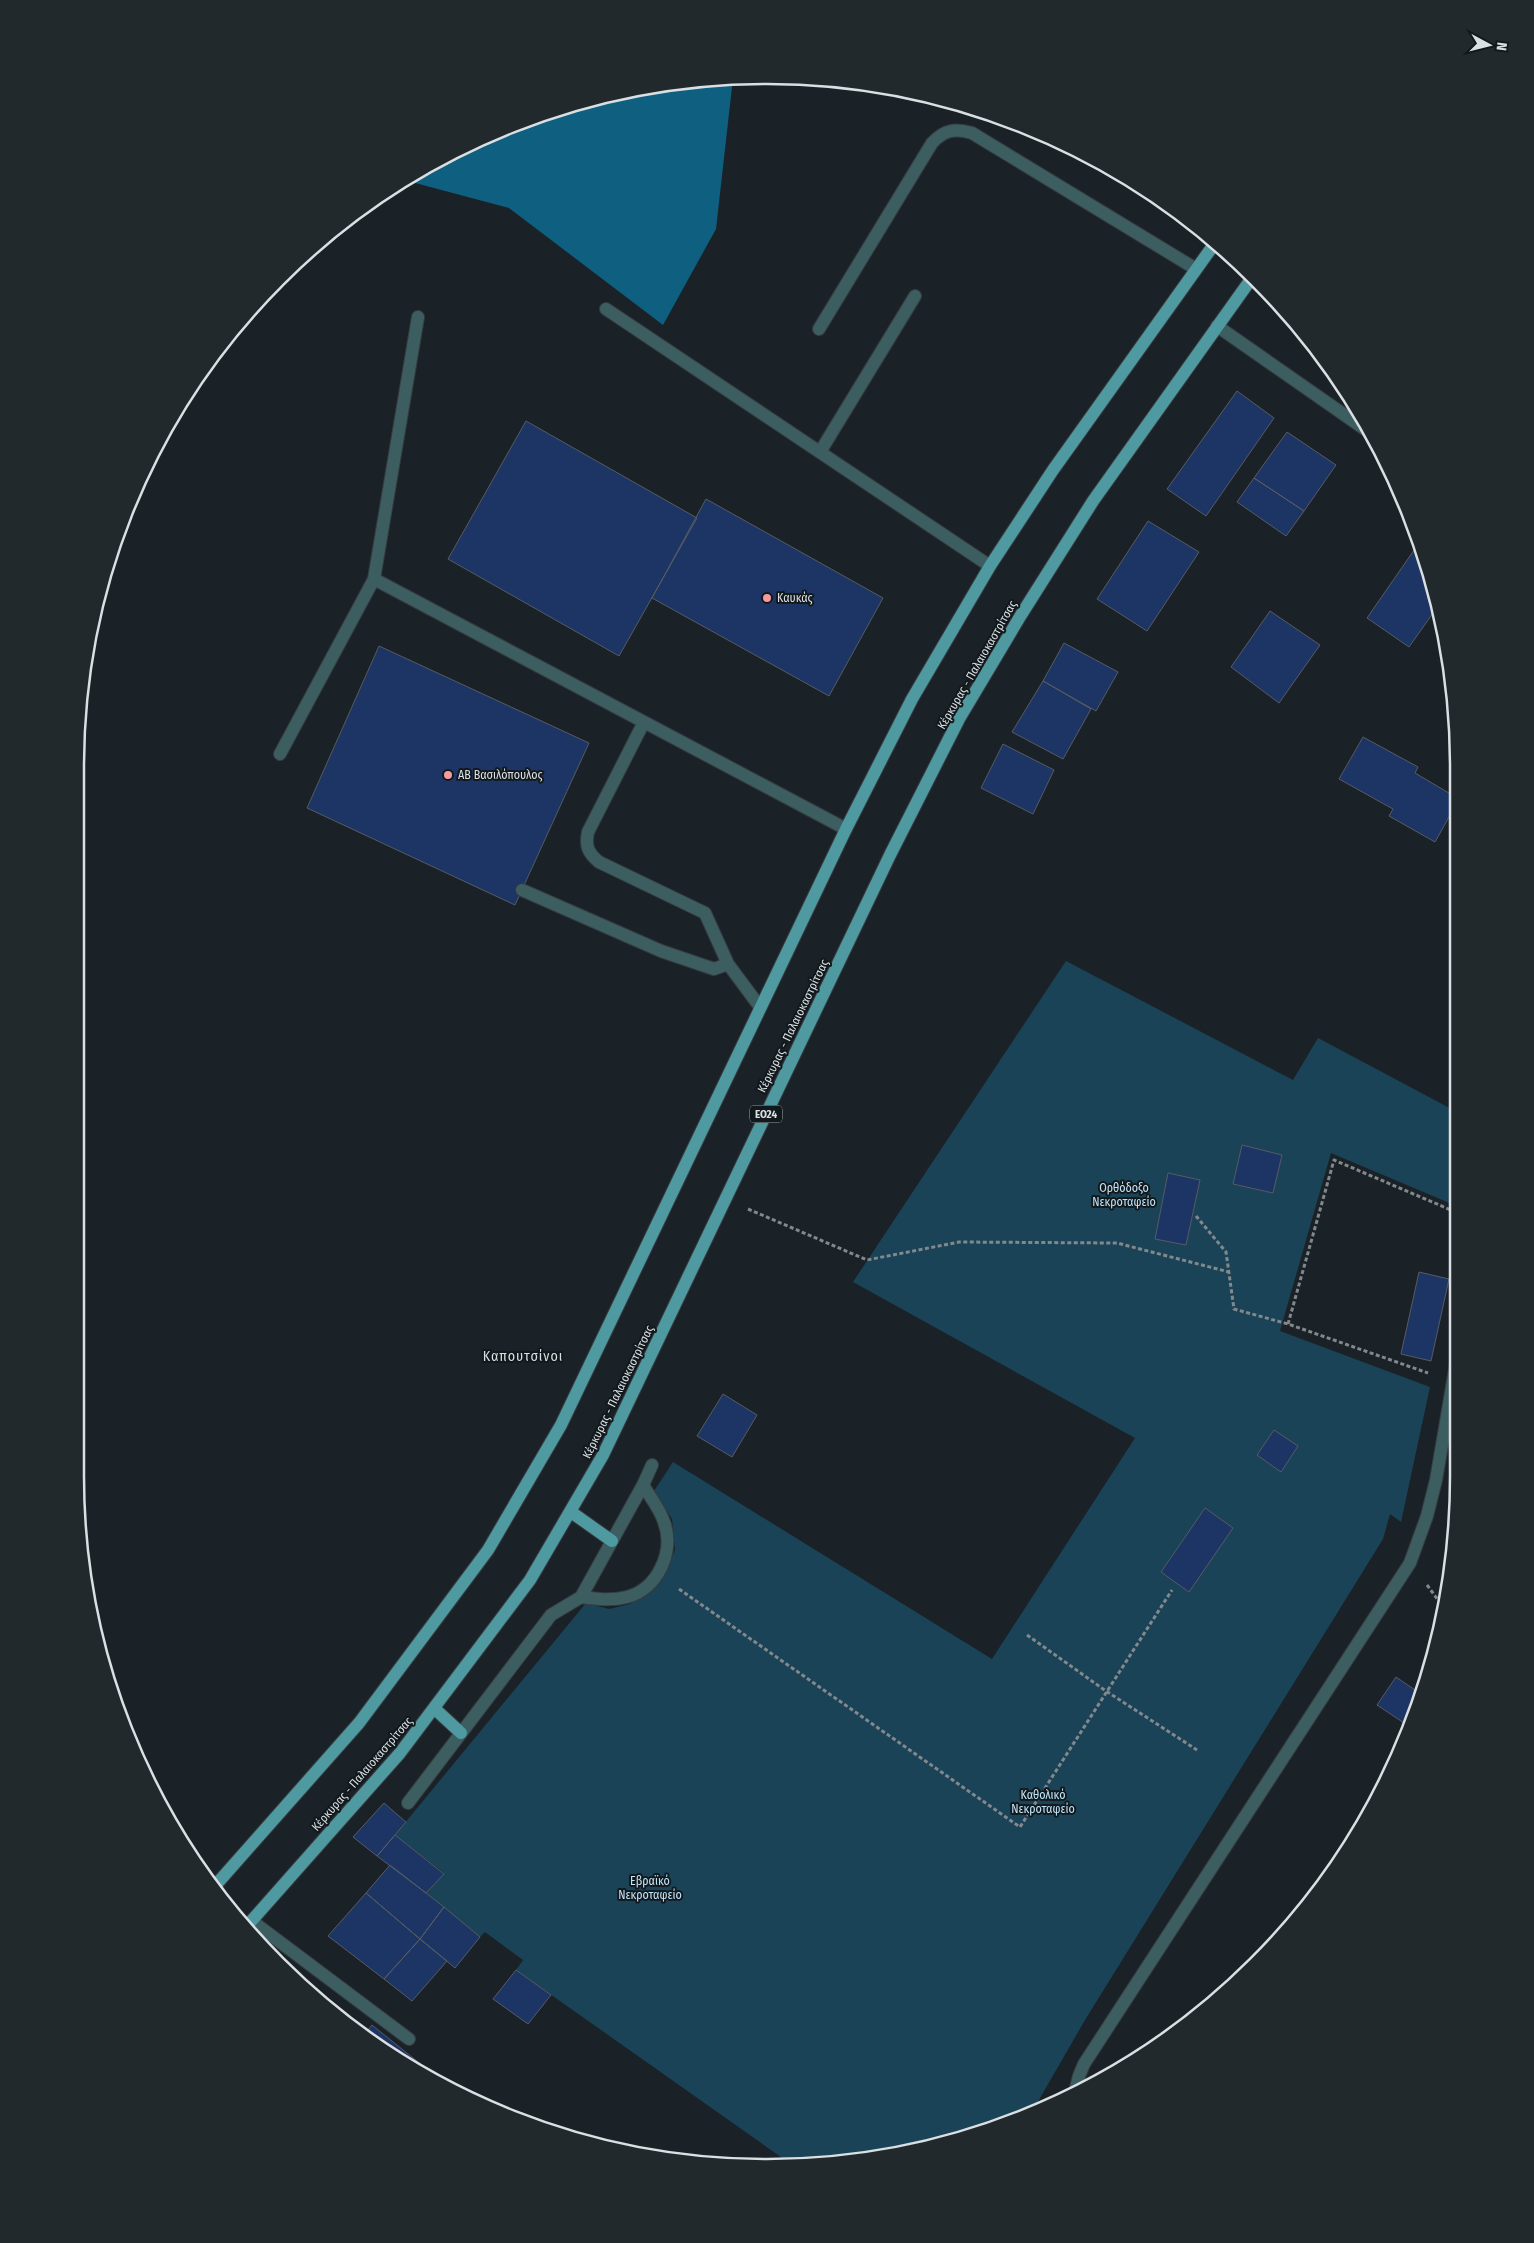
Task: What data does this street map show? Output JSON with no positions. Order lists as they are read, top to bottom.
{
  "streets": {
    "main road": ["Κέρκυρας - Παλαιοκαστρίτσας", "ΕΟ24"]
  },
  "districts": ["Καπουτσίνοι"],
  "parks": ["Ορθόδοξο Νεκροταφείο", "Καθολικό Νεκροταφείο", "Εβραϊκό Νεκροταφείο"],
  "places": ["Καυκάς", "ΑΒ Βασιλόπουλος"],
  "north": "right"
}
